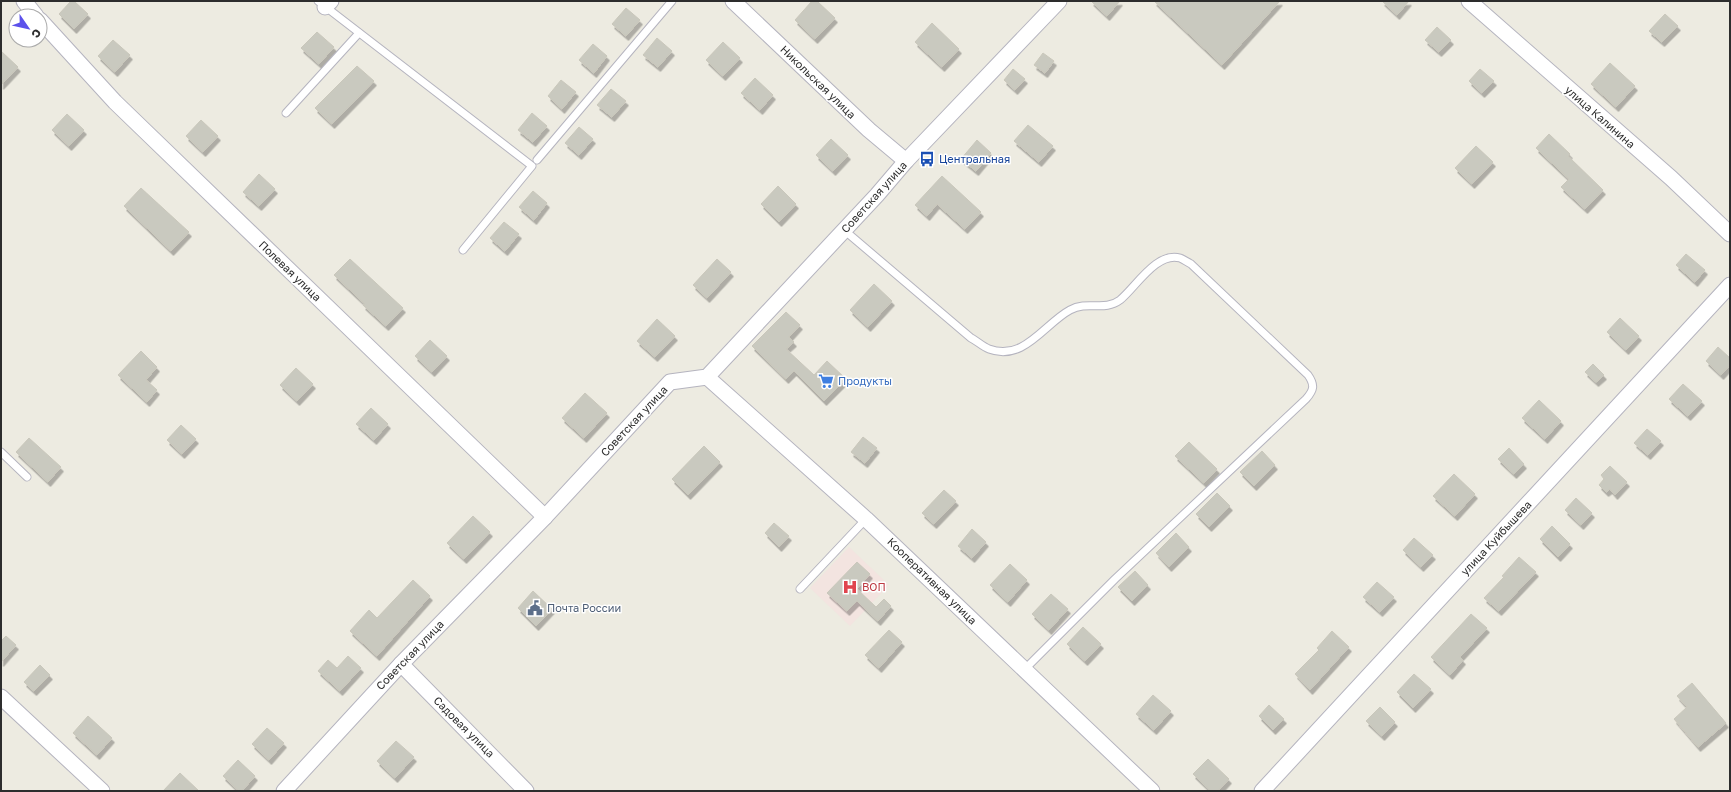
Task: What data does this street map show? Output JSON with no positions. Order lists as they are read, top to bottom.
{
  "streets": {
    "street": [
      "Никольская улица",
      "улица Калинина",
      "Советская улица",
      "Полевая улица",
      "улица Куйбышева",
      "Кооперативная улица",
      "Садовая улица"
    ]
  },
  "crossings": [
    ["Никольская улица", "Советская улица"],
    ["Советская улица", "Полевая улица"],
    ["Советская улица", "Кооперативная улица"],
    ["Советская улица", "Садовая улица"]
  ],
  "places": {
    "bus stop": ["Центральная"],
    "supermarket": ["Продукты"],
    "hospital": ["ВОП"],
    "public building": ["Почта России"]
  },
  "north": "bottom right"
}
